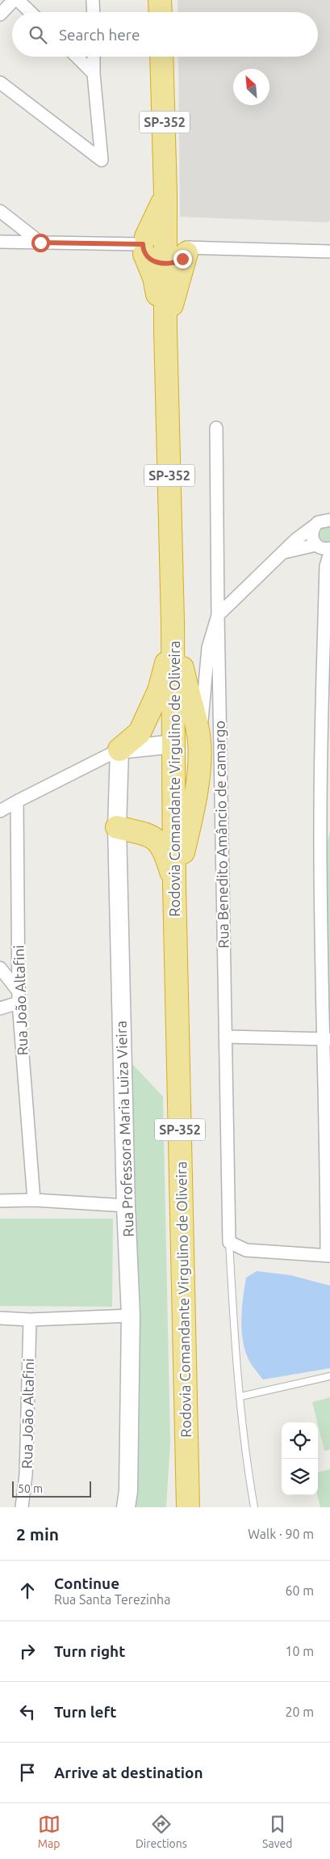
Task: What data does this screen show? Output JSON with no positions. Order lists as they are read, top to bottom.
{
  "streets": {
    "highway": ["SP-352", "Rodovia Comandante Virgulino de Oliveira"],
    "street": ["Rua Benedito Amâncio de camargo", "Rua João Altafini", "Rua Professora Maria Luiza Vieira"]
  },
  "scale_bar": "50 m",
  "north": "top left",
  "page": {
    "search": "Search here",
    "scale": "50 m",
    "heading": ["2 min", "Walk · 90 m"],
    "list": [
      ["Continue", "Rua Santa Terezinha", "60 m"],
      ["Turn right", "10 m"],
      ["Turn left", "20 m"],
      "Arrive at destination"
    ],
    "nav": ["Map", "Directions", "Saved"]
  }
}
